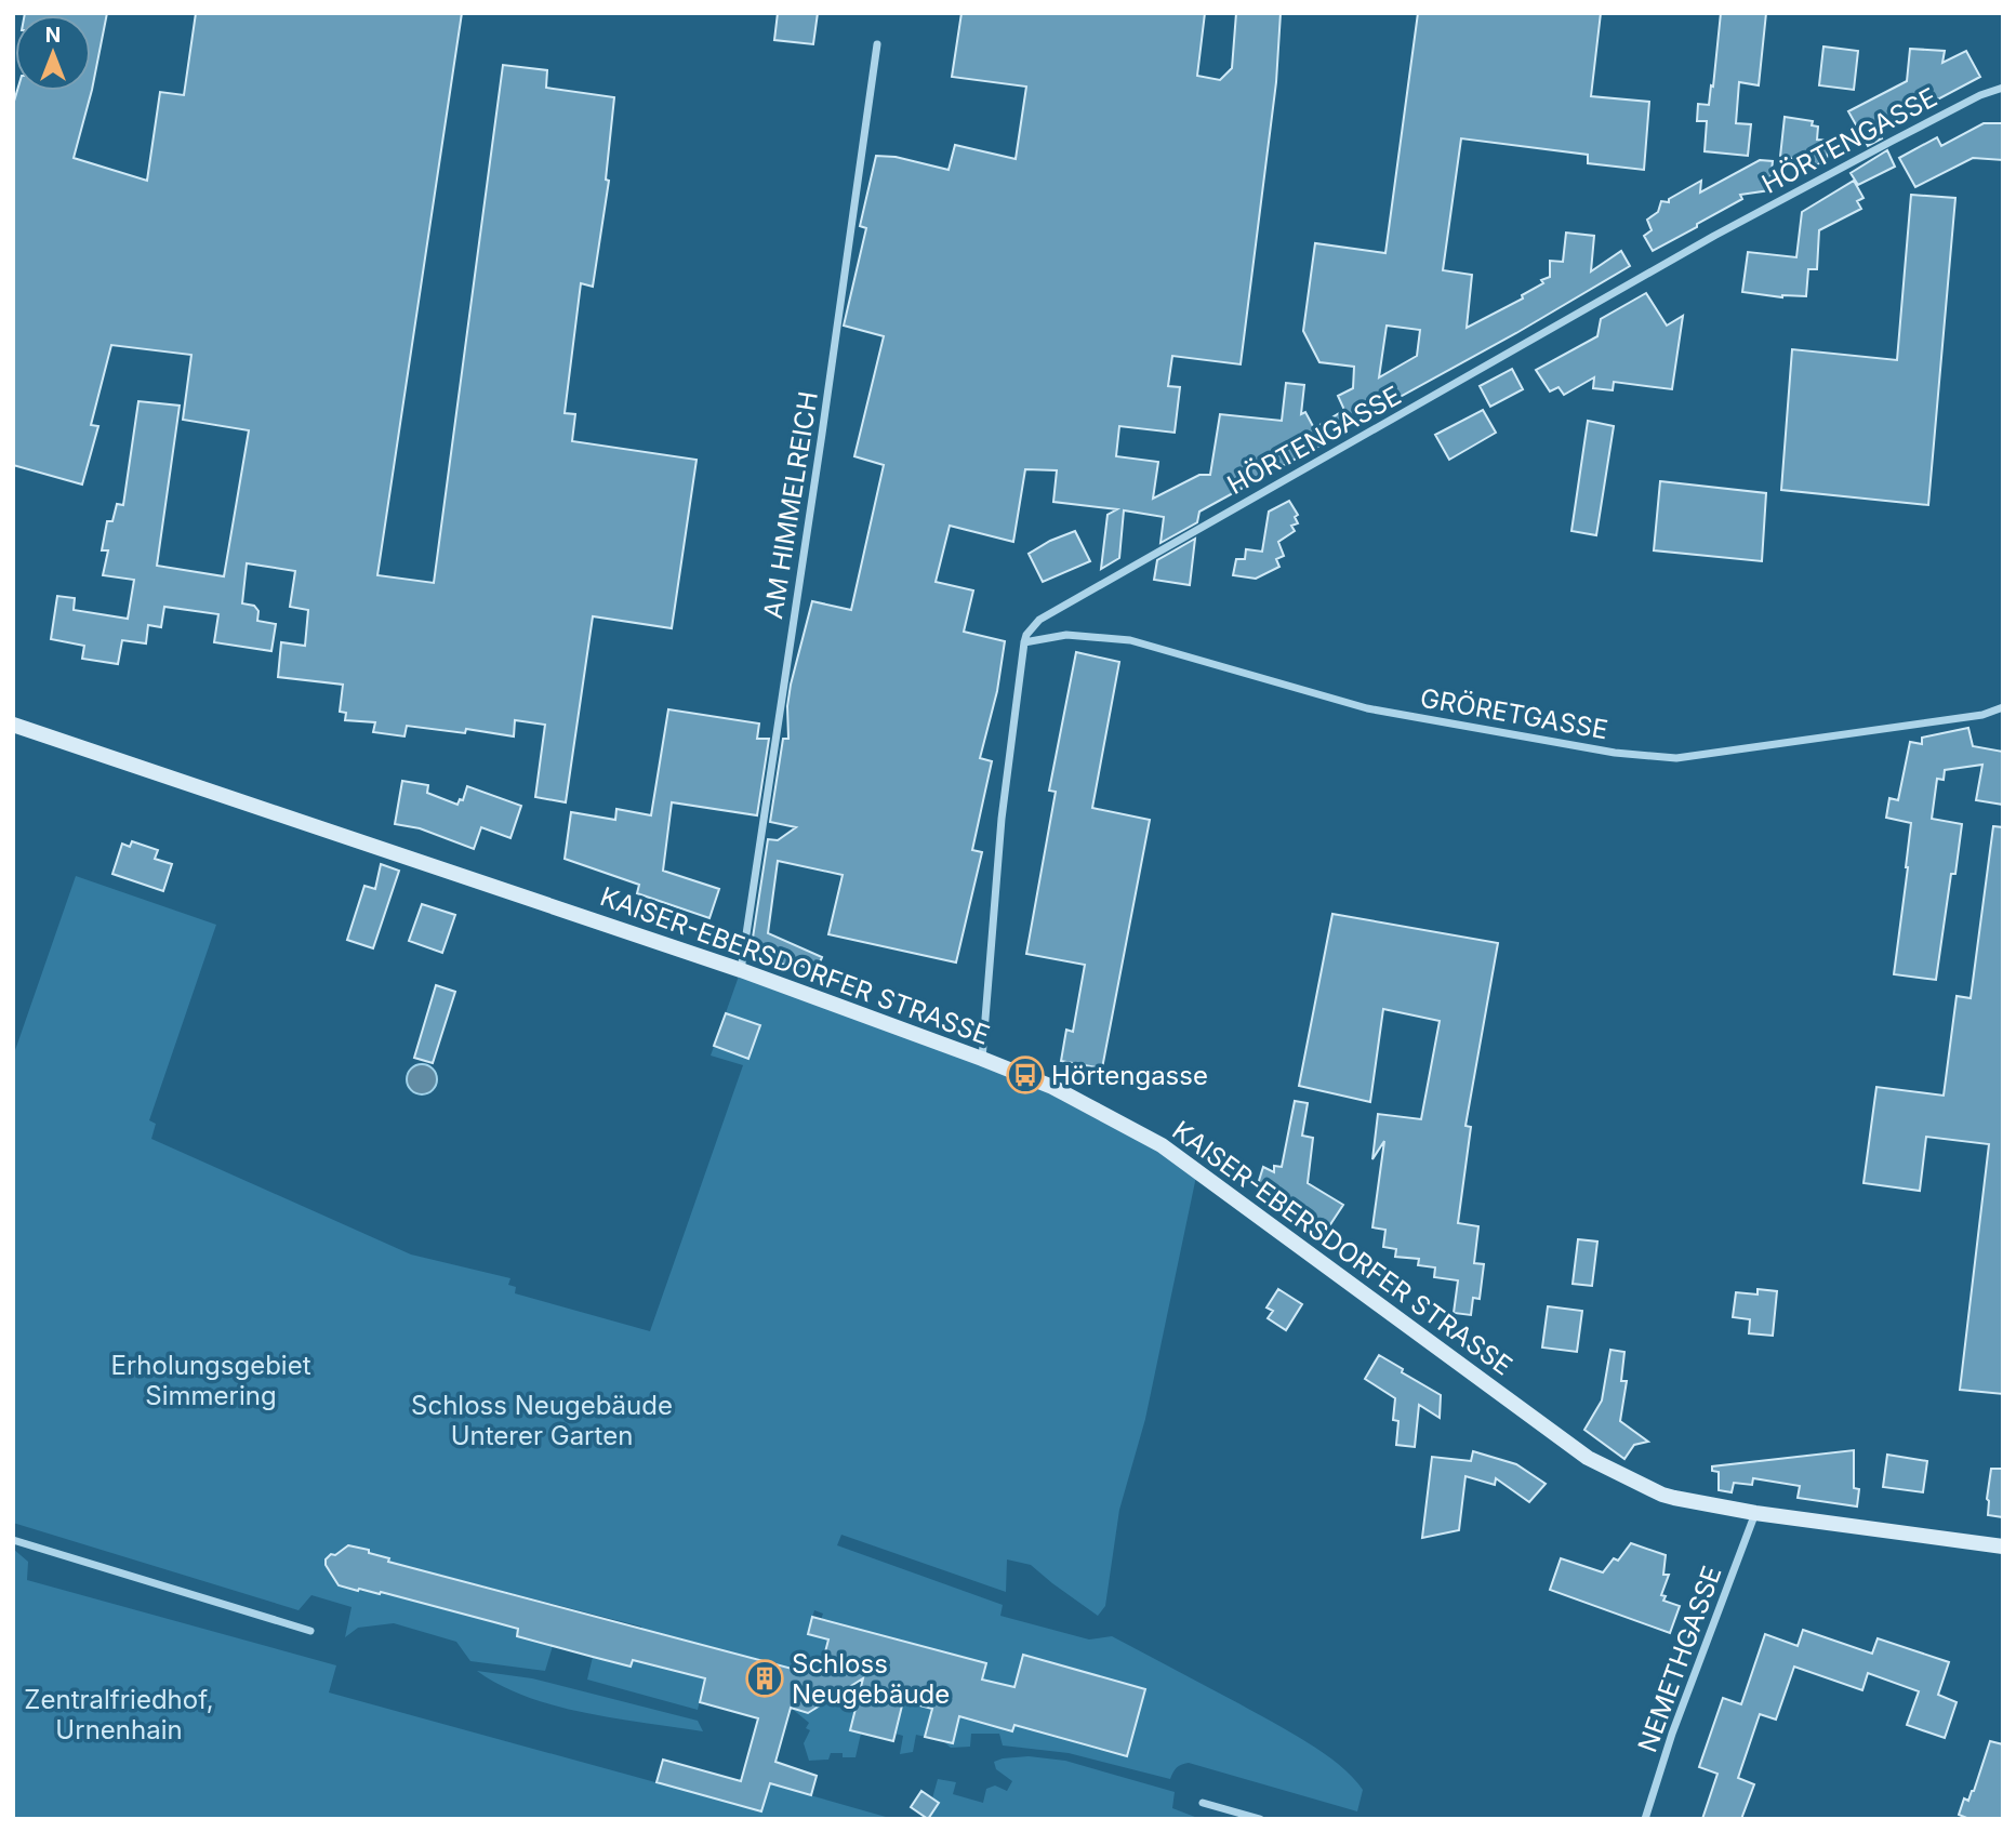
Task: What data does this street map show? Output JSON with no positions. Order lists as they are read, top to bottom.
{
  "streets": {
    "main road": ["KAISER-EBERSDORFER STRASSE"],
    "street": [
      "HÖRTENGASSE",
      "AM HIMMELREICH",
      "GRÖRETGASSE",
      "NEMETHGASSE"
    ]
  },
  "crossings": [
    ["HÖRTENGASSE", "GRÖRETGASSE"],
    ["AM HIMMELREICH", "KAISER-EBERSDORFER STRASSE"],
    ["KAISER-EBERSDORFER STRASSE", "NEMETHGASSE"]
  ],
  "parks": ["Erholungsgebiet Simmering", "Schloss Neugebäude Unterer Garten", "Zentralfriedhof, Urnenhain"],
  "places": {
    "bus stop": ["Hörtengasse"],
    "building": ["Schloss Neugebäude"]
  },
  "north": "top"
}
